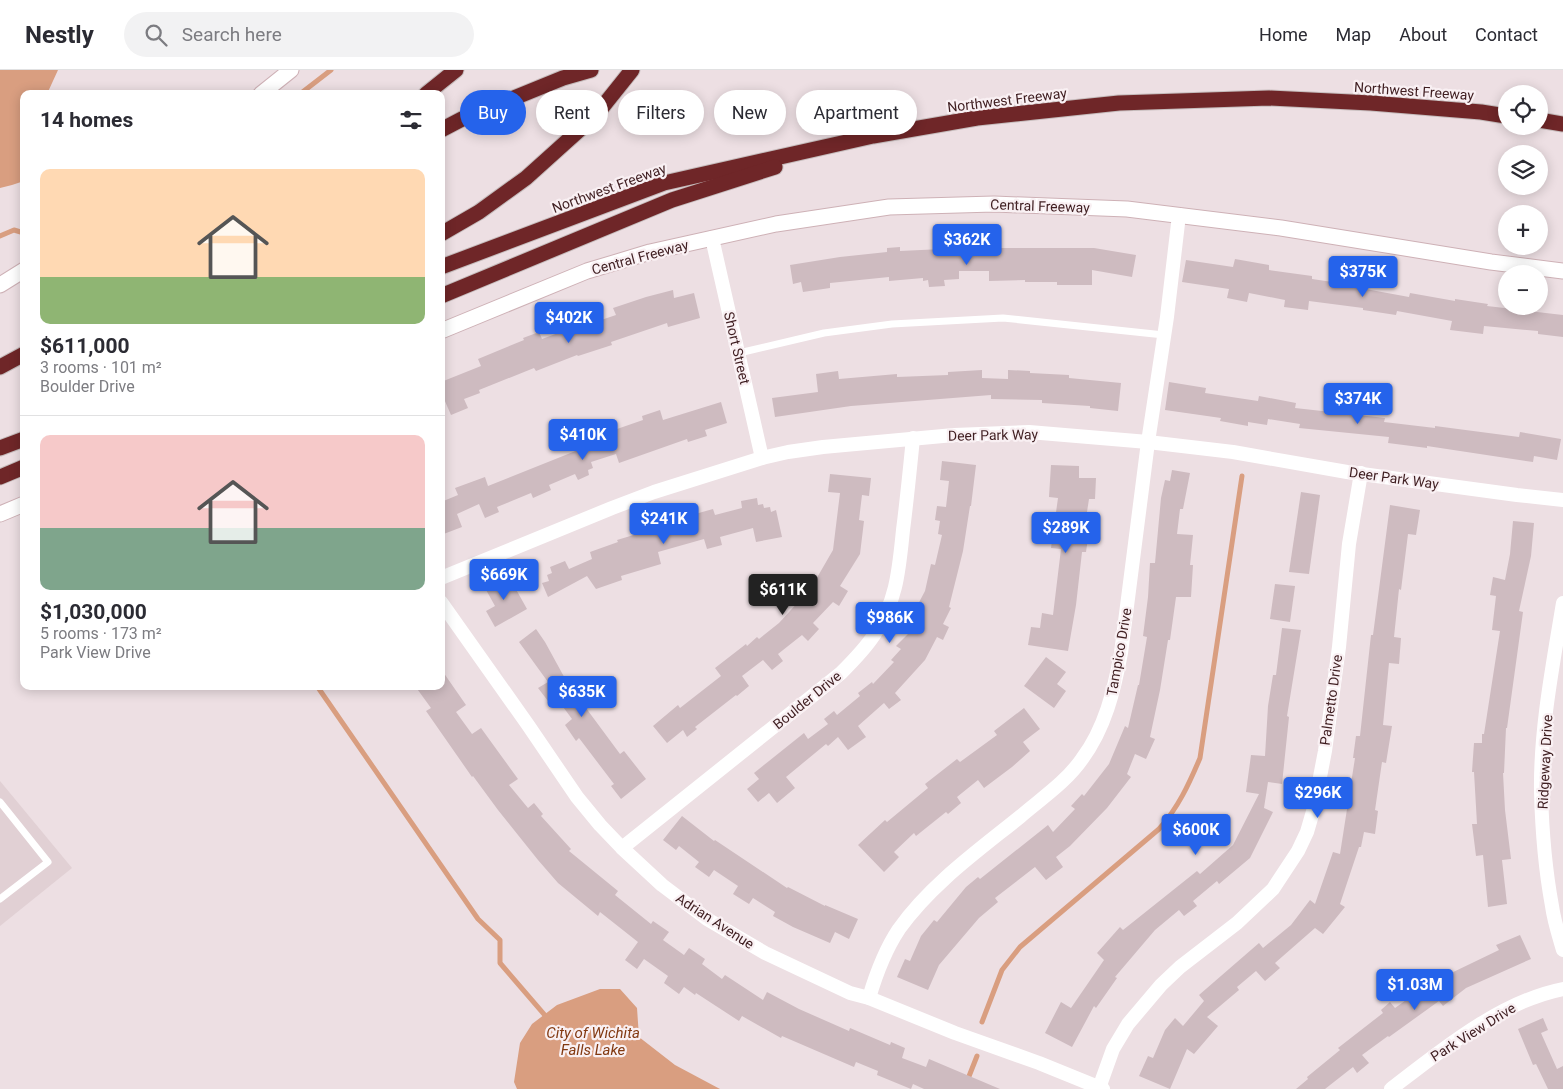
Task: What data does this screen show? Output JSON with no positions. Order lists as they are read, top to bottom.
{
  "streets": {
    "highway": ["Northwest Freeway"],
    "main road": ["Central Freeway"],
    "street": [
      "Short Street",
      "Deer Park Way",
      "Tampico Drive",
      "Boulder Drive",
      "Palmetto Drive",
      "Ridgeway Drive",
      "Adrian Avenue",
      "Park View Drive"
    ]
  },
  "crossings": [
    ["Central Freeway", "Short Street"],
    ["Central Freeway", "Tampico Drive"],
    ["Short Street", "Deer Park Way"],
    ["Deer Park Way", "Tampico Drive"],
    ["Deer Park Way", "Boulder Drive"],
    ["Deer Park Way", "Palmetto Drive"],
    ["Tampico Drive", "Adrian Avenue"],
    ["Boulder Drive", "Adrian Avenue"],
    ["Palmetto Drive", "Adrian Avenue"]
  ],
  "water": ["City of Wichita Falls Lake"],
  "page": {
    "header": "Nestly",
    "search": "Search here",
    "nav": [
      "Home",
      "Map",
      "About",
      "Contact"
    ],
    "map_buttons": ["+", "−"],
    "chip": [
      "Buy",
      "Rent",
      "Filters",
      "New",
      "Apartment"
    ],
    "heading": "14 homes",
    "list": [
      {
        "name": "$611,000",
        "note": "3 rooms · 101 m² · Boulder Drive"
      },
      {
        "name": "$1,030,000",
        "note": "5 rooms · 173 m² · Park View Drive"
      }
    ],
    "price": [
      "$362K",
      "$375K",
      "$402K",
      "$374K",
      "$410K",
      "$241K",
      "$289K",
      "$669K",
      "$611K",
      "$986K",
      "$635K",
      "$296K",
      "$600K",
      "$1.03M"
    ]
  }
}
